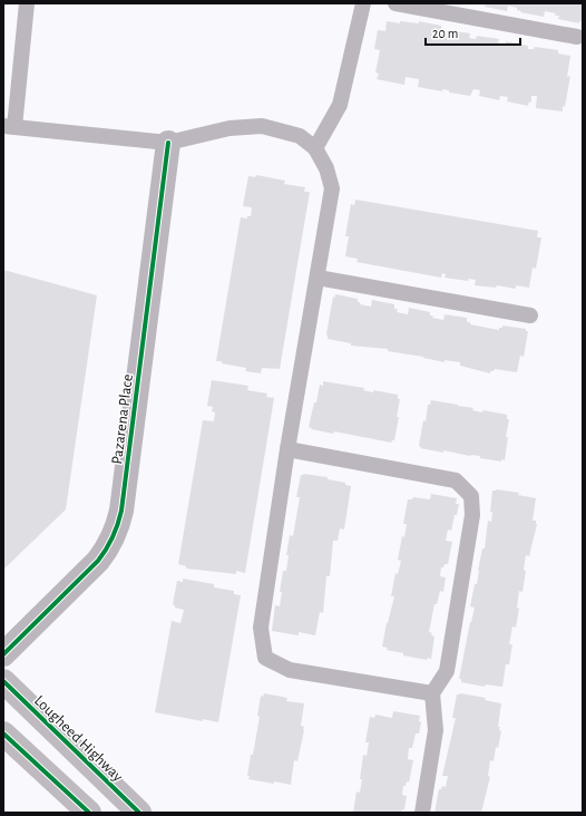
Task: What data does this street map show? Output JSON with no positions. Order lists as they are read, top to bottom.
{
  "streets": {
    "main road": ["Lougheed Highway"],
    "street": ["Pazarena Place"]
  },
  "scale_bar": "20 m"
}
